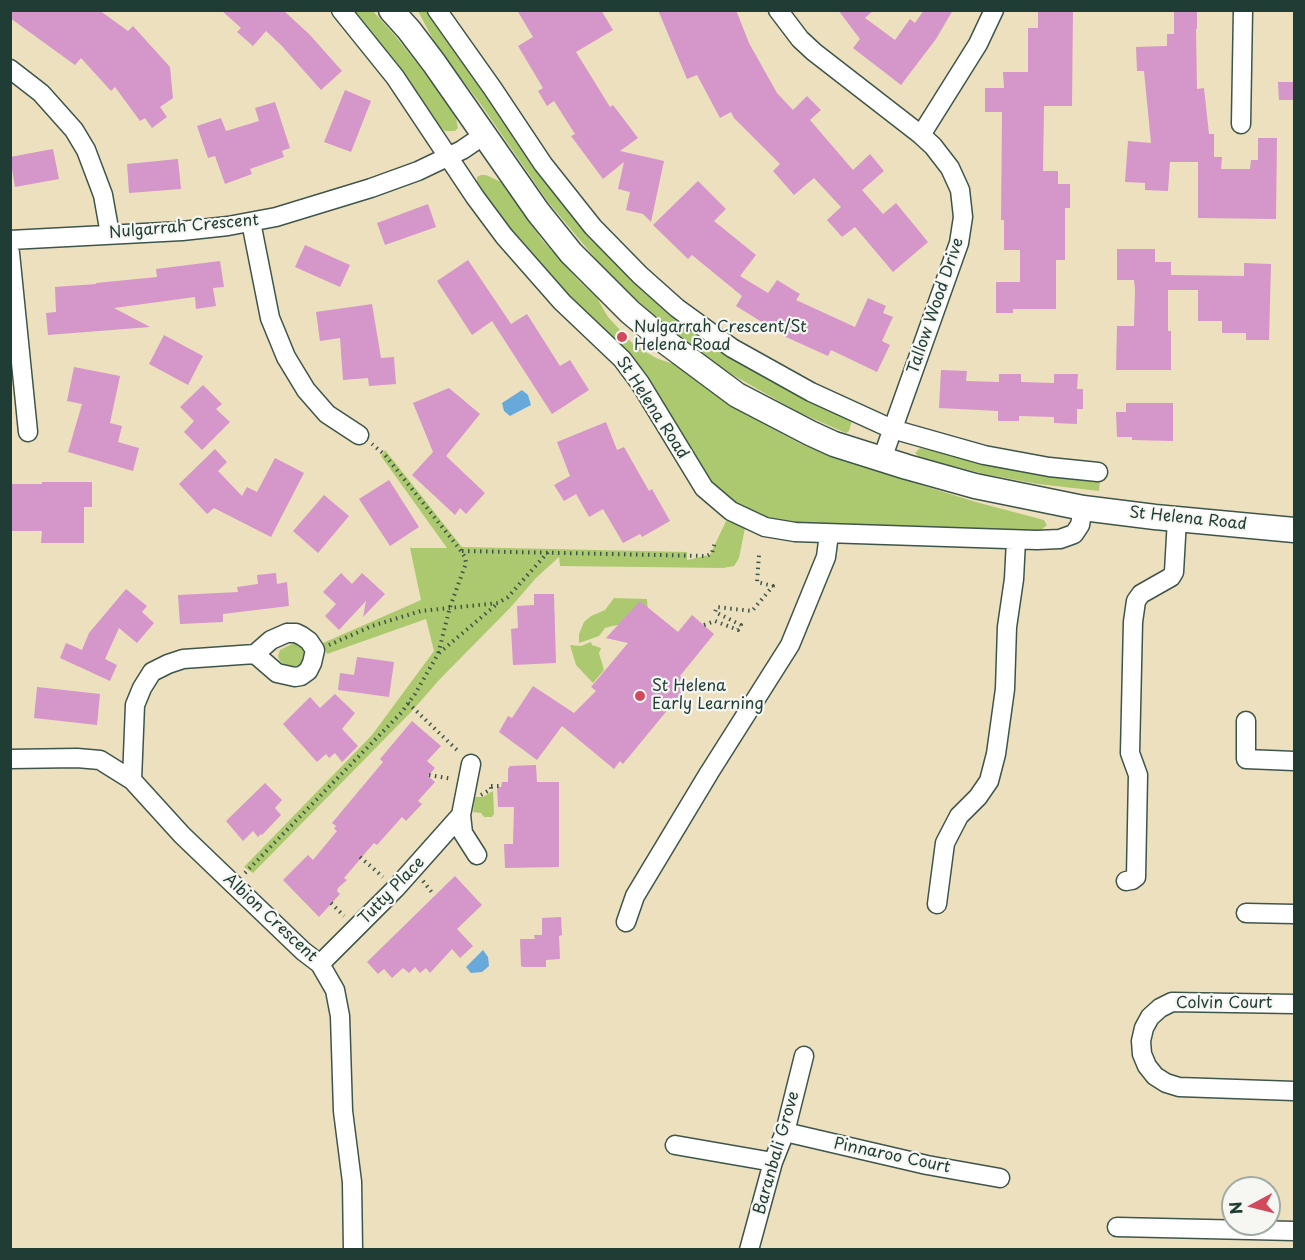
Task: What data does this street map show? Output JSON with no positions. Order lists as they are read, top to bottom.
{
  "streets": {
    "main road": ["St Helena Road"],
    "street": [
      "Nulgarrah Crescent",
      "Tallow Wood Drive",
      "Tutty Place",
      "Albion Crescent",
      "Colvin Court",
      "Baranbali Grove",
      "Pinnaroo Court"
    ]
  },
  "crossings": [
    ["Nulgarrah Crescent", "St Helena Road"],
    ["Tallow Wood Drive", "St Helena Road"],
    ["Tutty Place", "Albion Crescent"],
    ["Baranbali Grove", "Pinnaroo Court"]
  ],
  "places": ["Nulgarrah Crescent/St Helena Road", "St Helena Early Learning"],
  "north": "left"
}
